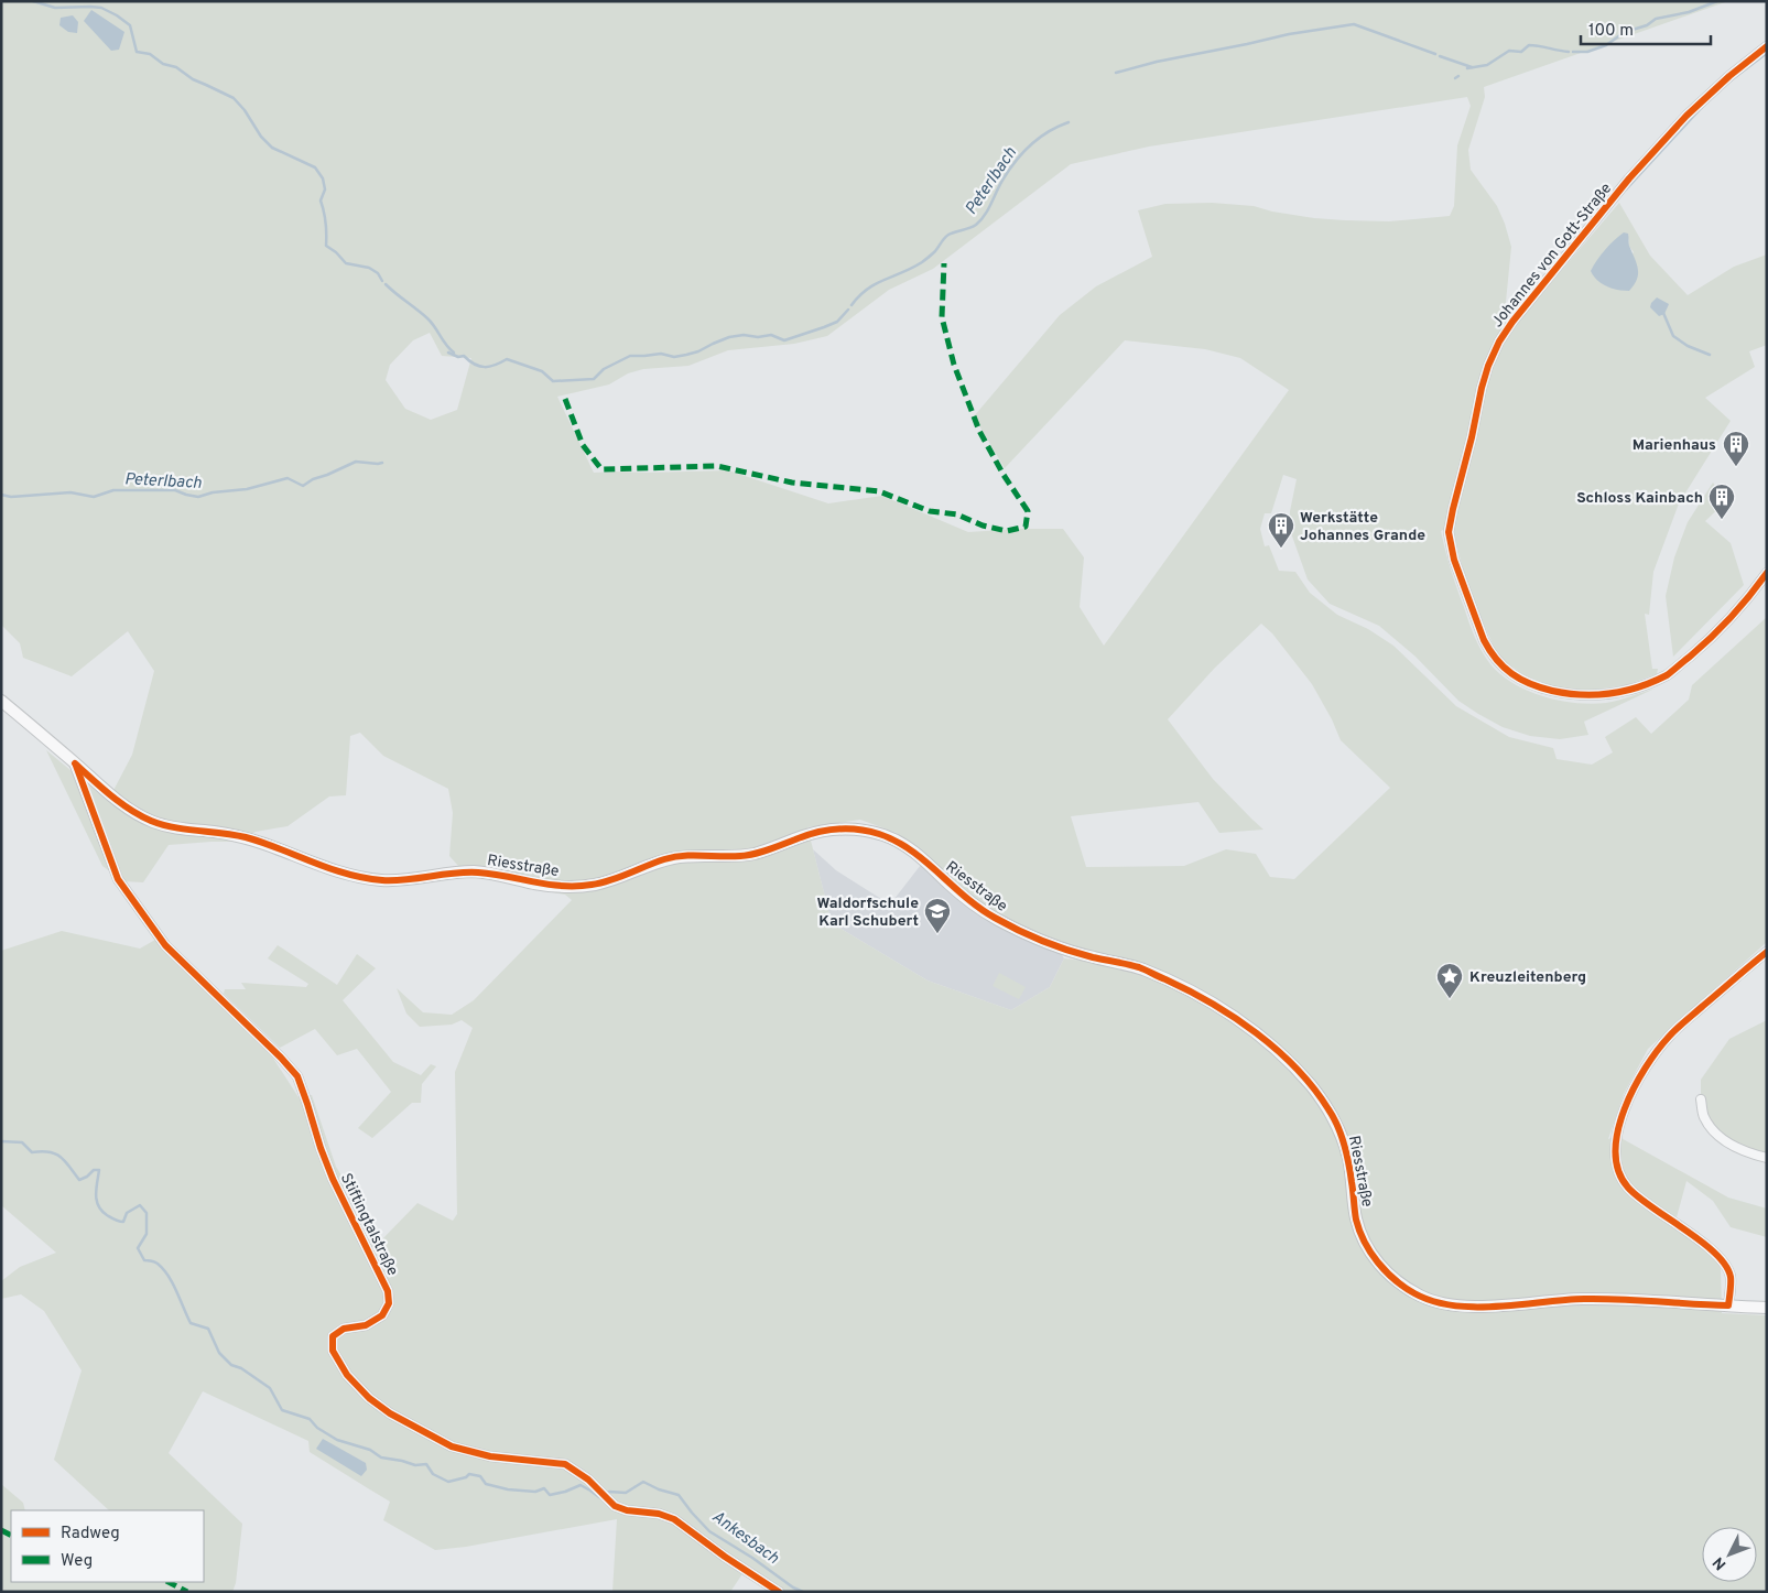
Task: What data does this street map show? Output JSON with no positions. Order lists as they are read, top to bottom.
{
  "streets": {
    "main road": ["Riesstraße"],
    "street": ["Johannes von Gott-Straße", "Stiftingtalstraße"]
  },
  "crossings": [
    ["Riesstraße", "Stiftingtalstraße"]
  ],
  "water": ["Peterlbach", "Ankesbach"],
  "places": {
    "building": ["Marienhaus", "Schloss Kainbach", "Werkstätte Johannes Grande"],
    "school or university": ["Waldorfschule Karl Schubert"],
    "place": ["Kreuzleitenberg"]
  },
  "legend": ["Radweg", "Weg"],
  "scale_bar": "100 m",
  "north": "bottom left"
}
